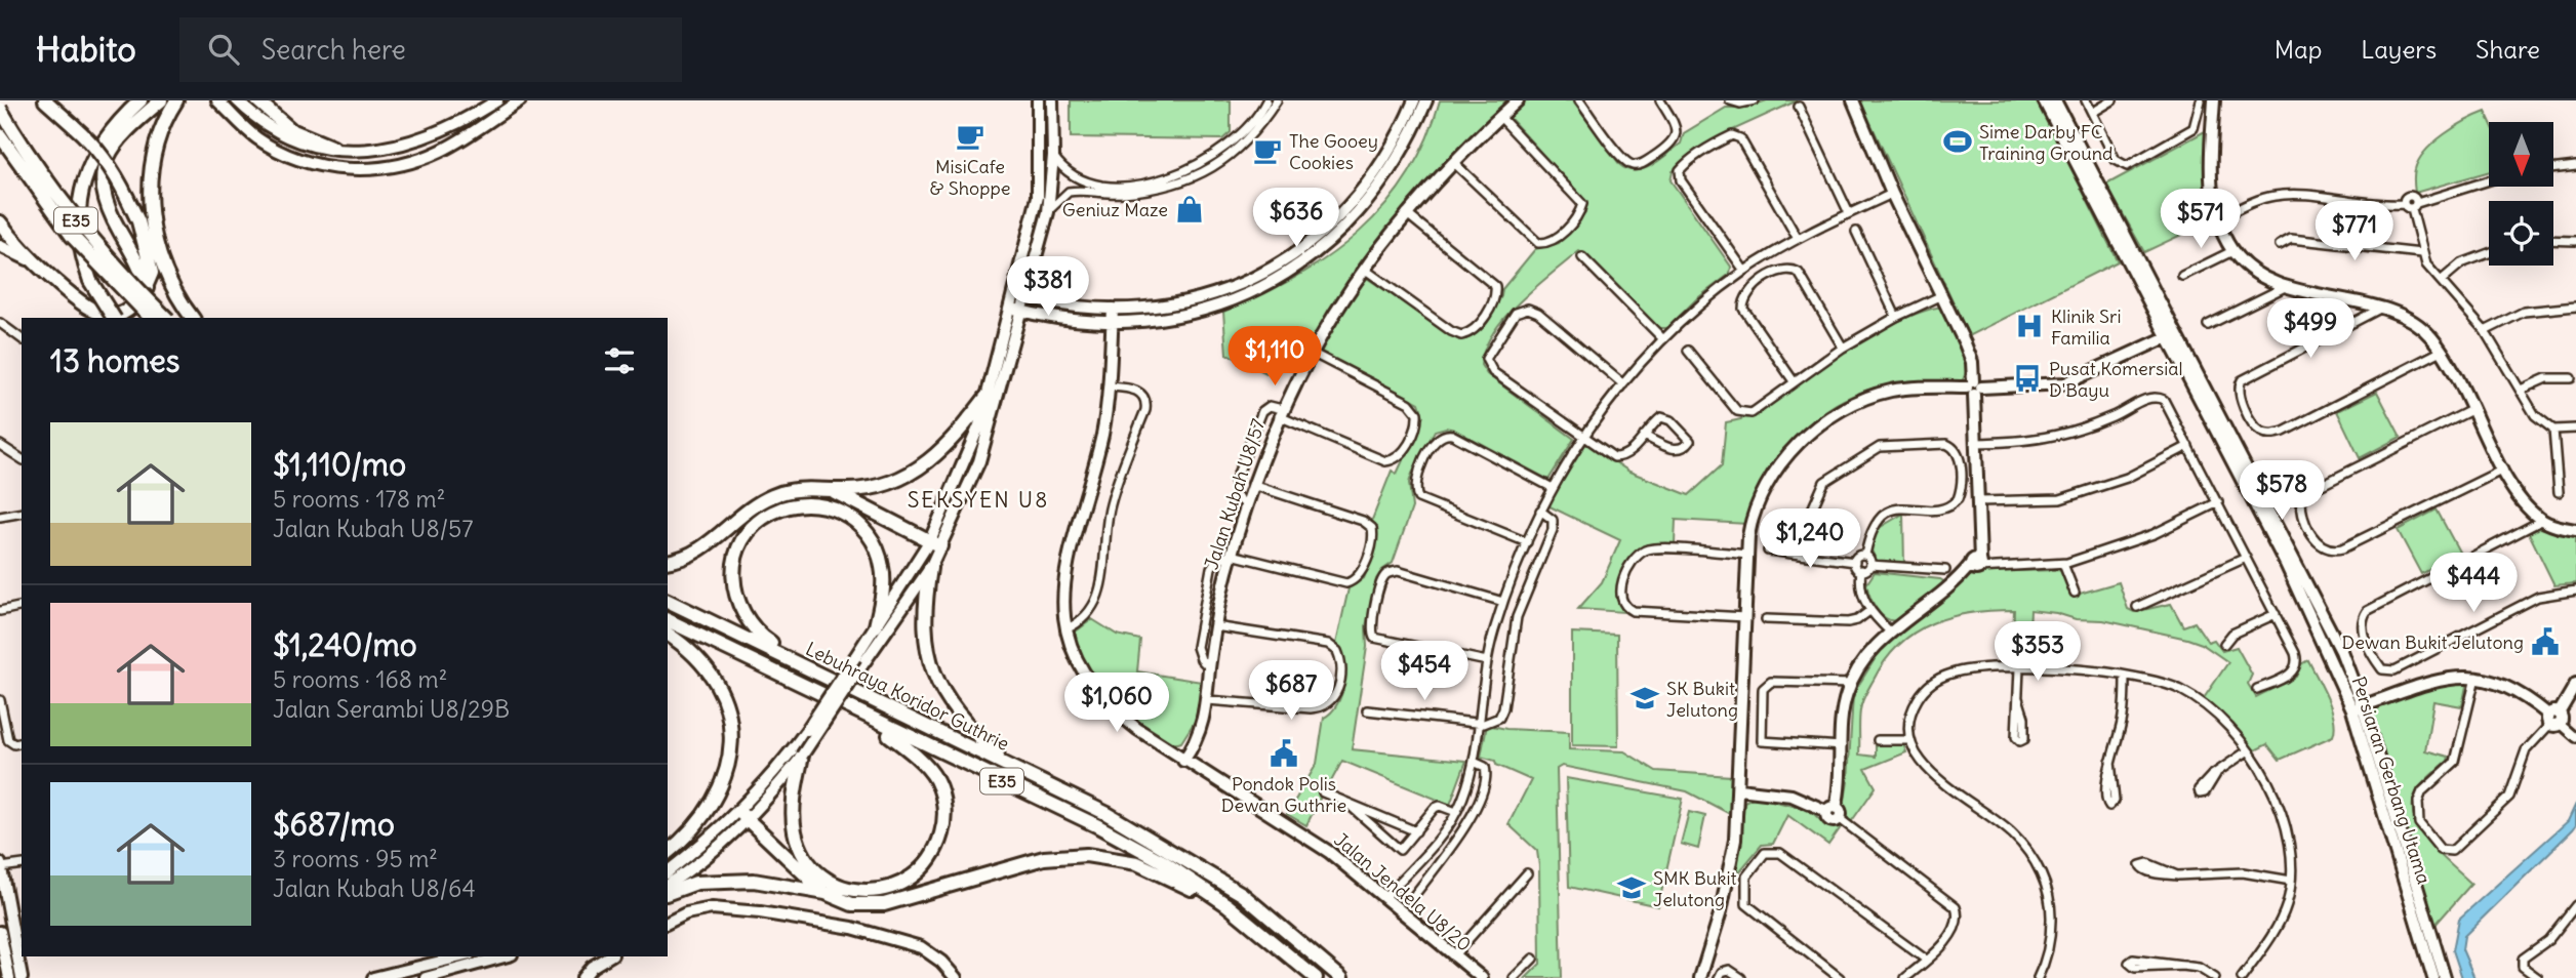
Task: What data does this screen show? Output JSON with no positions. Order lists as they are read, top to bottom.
{
  "streets": {
    "highway": ["E35", "Lebuhraya Koridor Guthrie"],
    "street": ["Jalan Kubah U8/57", "Persiaran Gerbang Utama", "Jalan Jendela U8/20"]
  },
  "crossings": [
    ["Jalan Kubah U8/57", "Jalan Jendela U8/20"]
  ],
  "districts": ["SEKSYEN U8"],
  "places": {
    "cafe": ["MisiCafe & Shoppe", "The Gooey Cookies"],
    "sports": ["Sime Darby FC Training Ground"],
    "shop": ["Geniuz Maze"],
    "hospital": ["Klinik Sri Familia"],
    "bus stop": ["Pusat Komersial D'Bayu"],
    "public building": ["Dewan Bukit Jelutong", "Pondok Polis Dewan Guthrie"],
    "school or university": ["SK Bukit Jelutong", "SMK Bukit Jelutong"]
  },
  "north": "bottom",
  "page": {
    "header": "Habito",
    "search": "Search here",
    "nav": ["Map", "Layers", "Share"],
    "price": [
      "$636",
      "$571",
      "$771",
      "$381",
      "$499",
      "$1,110",
      "$578",
      "$1,240",
      "$444",
      "$353",
      "$454",
      "$687",
      "$1,060"
    ],
    "heading": "13 homes",
    "list": [
      {
        "name": "$1,110/mo",
        "note": "5 rooms · 178 m² · Jalan Kubah U8/57"
      },
      {
        "name": "$1,240/mo",
        "note": "5 rooms · 168 m² · Jalan Serambi U8/29B"
      },
      {
        "name": "$687/mo",
        "note": "3 rooms · 95 m² · Jalan Kubah U8/64"
      }
    ]
  }
}
